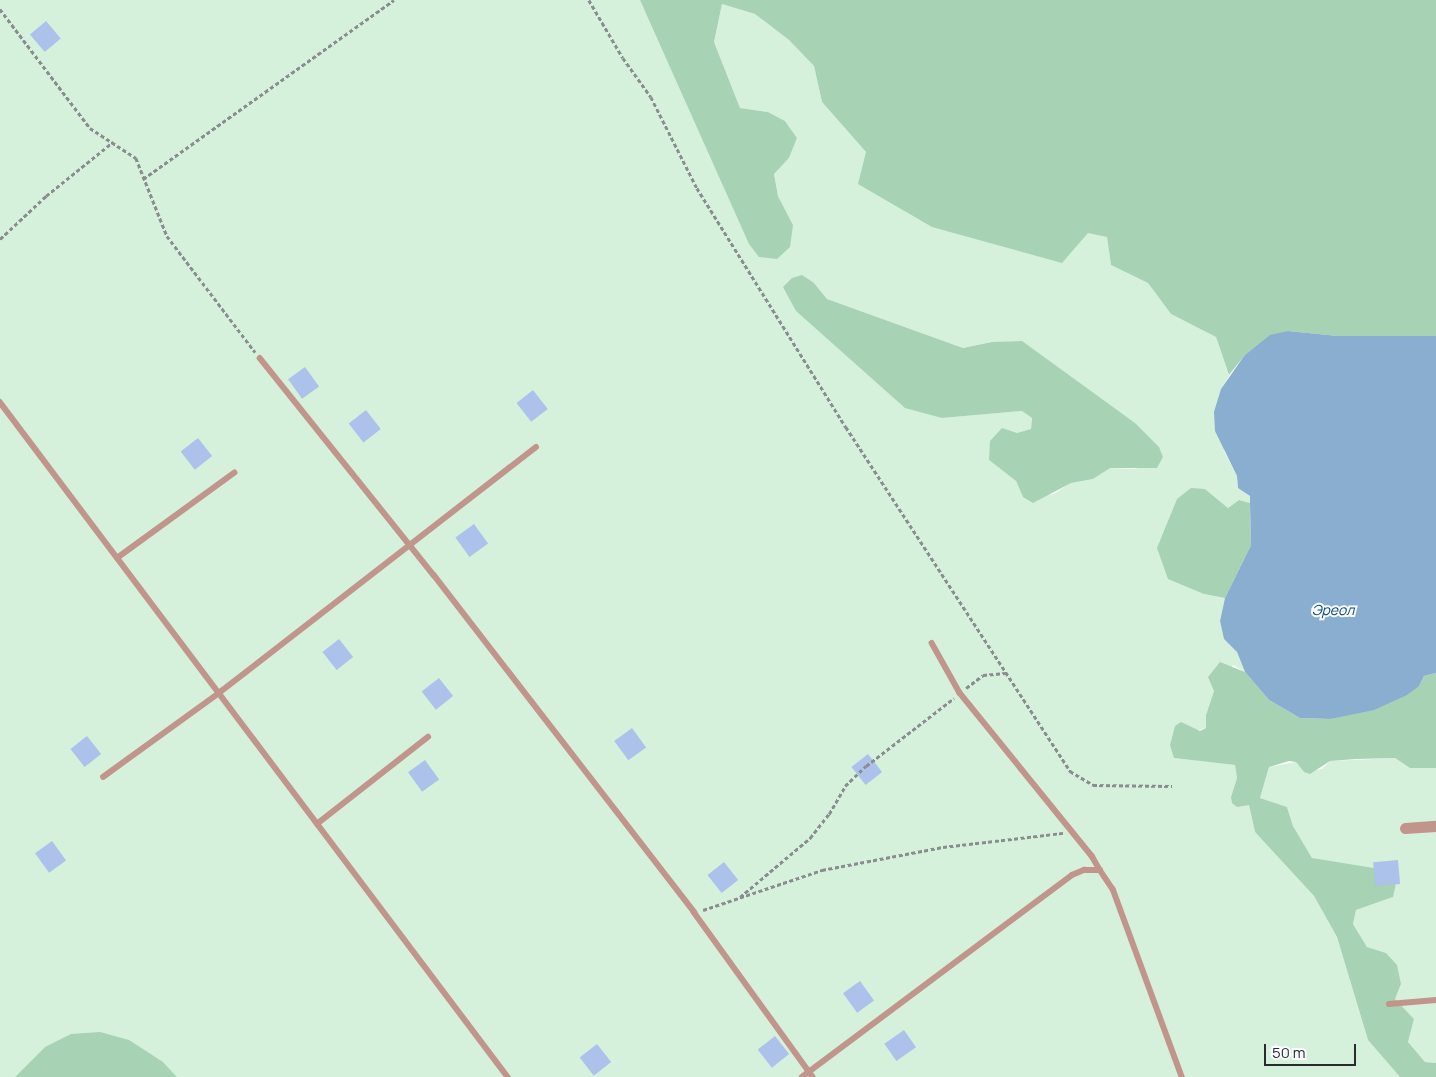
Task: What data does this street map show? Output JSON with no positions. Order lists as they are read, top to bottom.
{
  "water": ["Эреол"],
  "scale_bar": "50 m"
}
